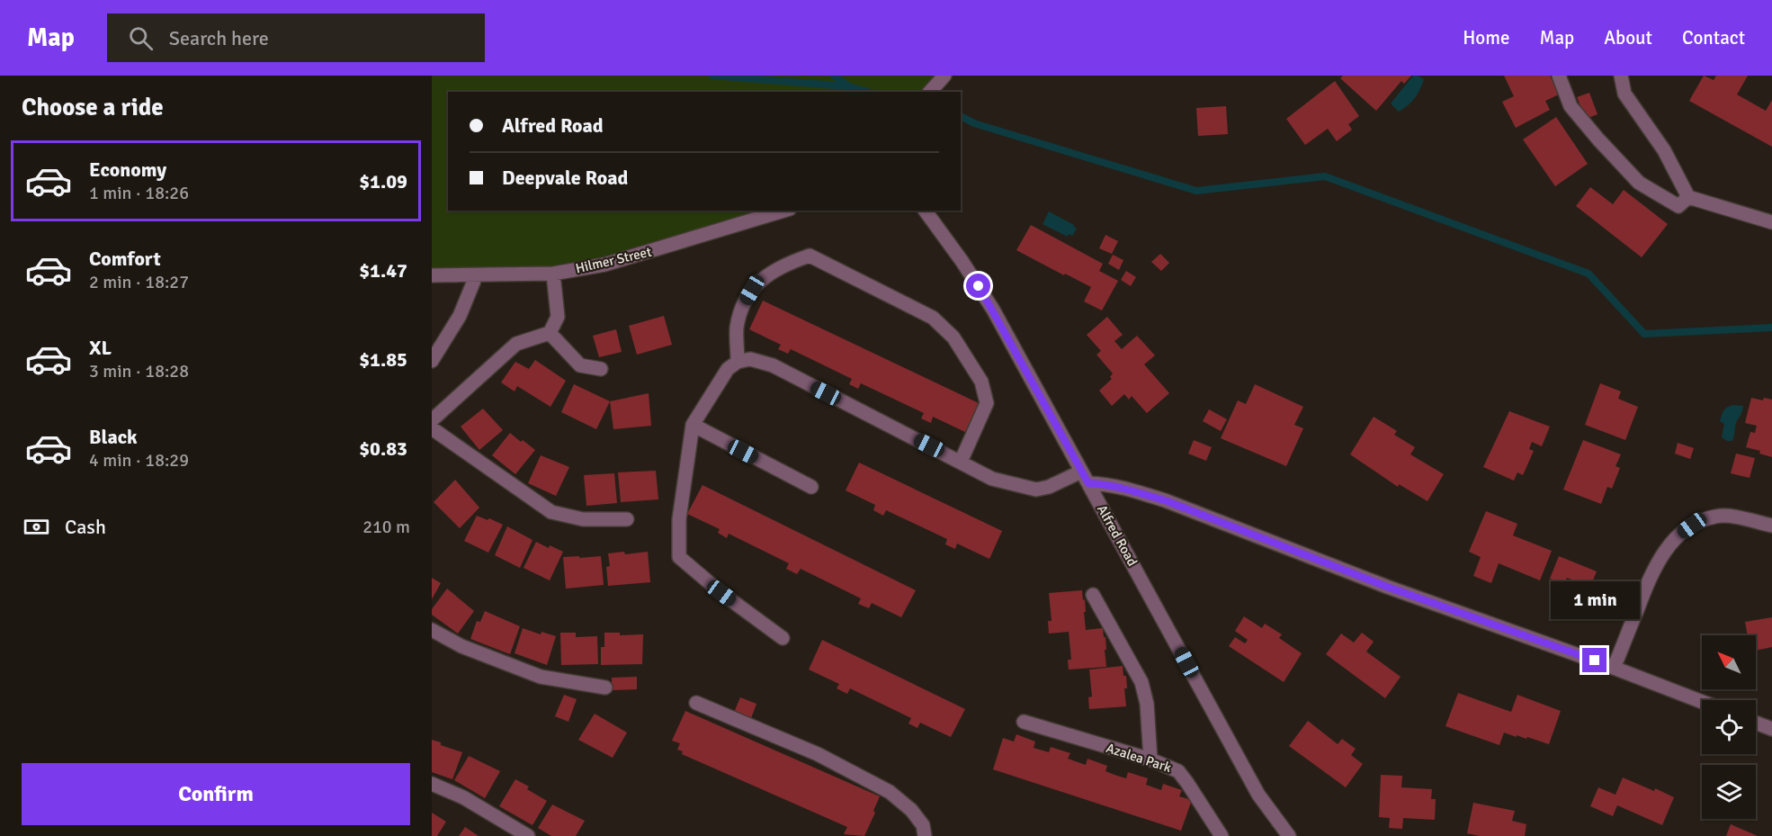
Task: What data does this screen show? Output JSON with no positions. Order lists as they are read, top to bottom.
{
  "streets": {
    "street": ["Hilmer Street", "Alfred Road", "Azalea Park"]
  },
  "north": "top left",
  "page": {
    "header": "Map",
    "search": "Search here",
    "nav": [
      "Home",
      "Map",
      "About",
      "Contact"
    ],
    "heading": "Choose a ride",
    "banner": ["Alfred Road", "Deepvale Road"],
    "list": [
      {
        "name": "Economy",
        "note": "1 min · 18:26",
        "value": "$1.09"
      },
      {
        "name": "Comfort",
        "note": "2 min · 18:27",
        "value": "$1.47"
      },
      {
        "name": "XL",
        "note": "3 min · 18:28",
        "value": "$1.85"
      },
      {
        "name": "Black",
        "note": "4 min · 18:29",
        "value": "$0.83"
      }
    ],
    "pay": ["Cash", "210 m"],
    "bubble": "1 min",
    "buttons": "Confirm"
  }
}
